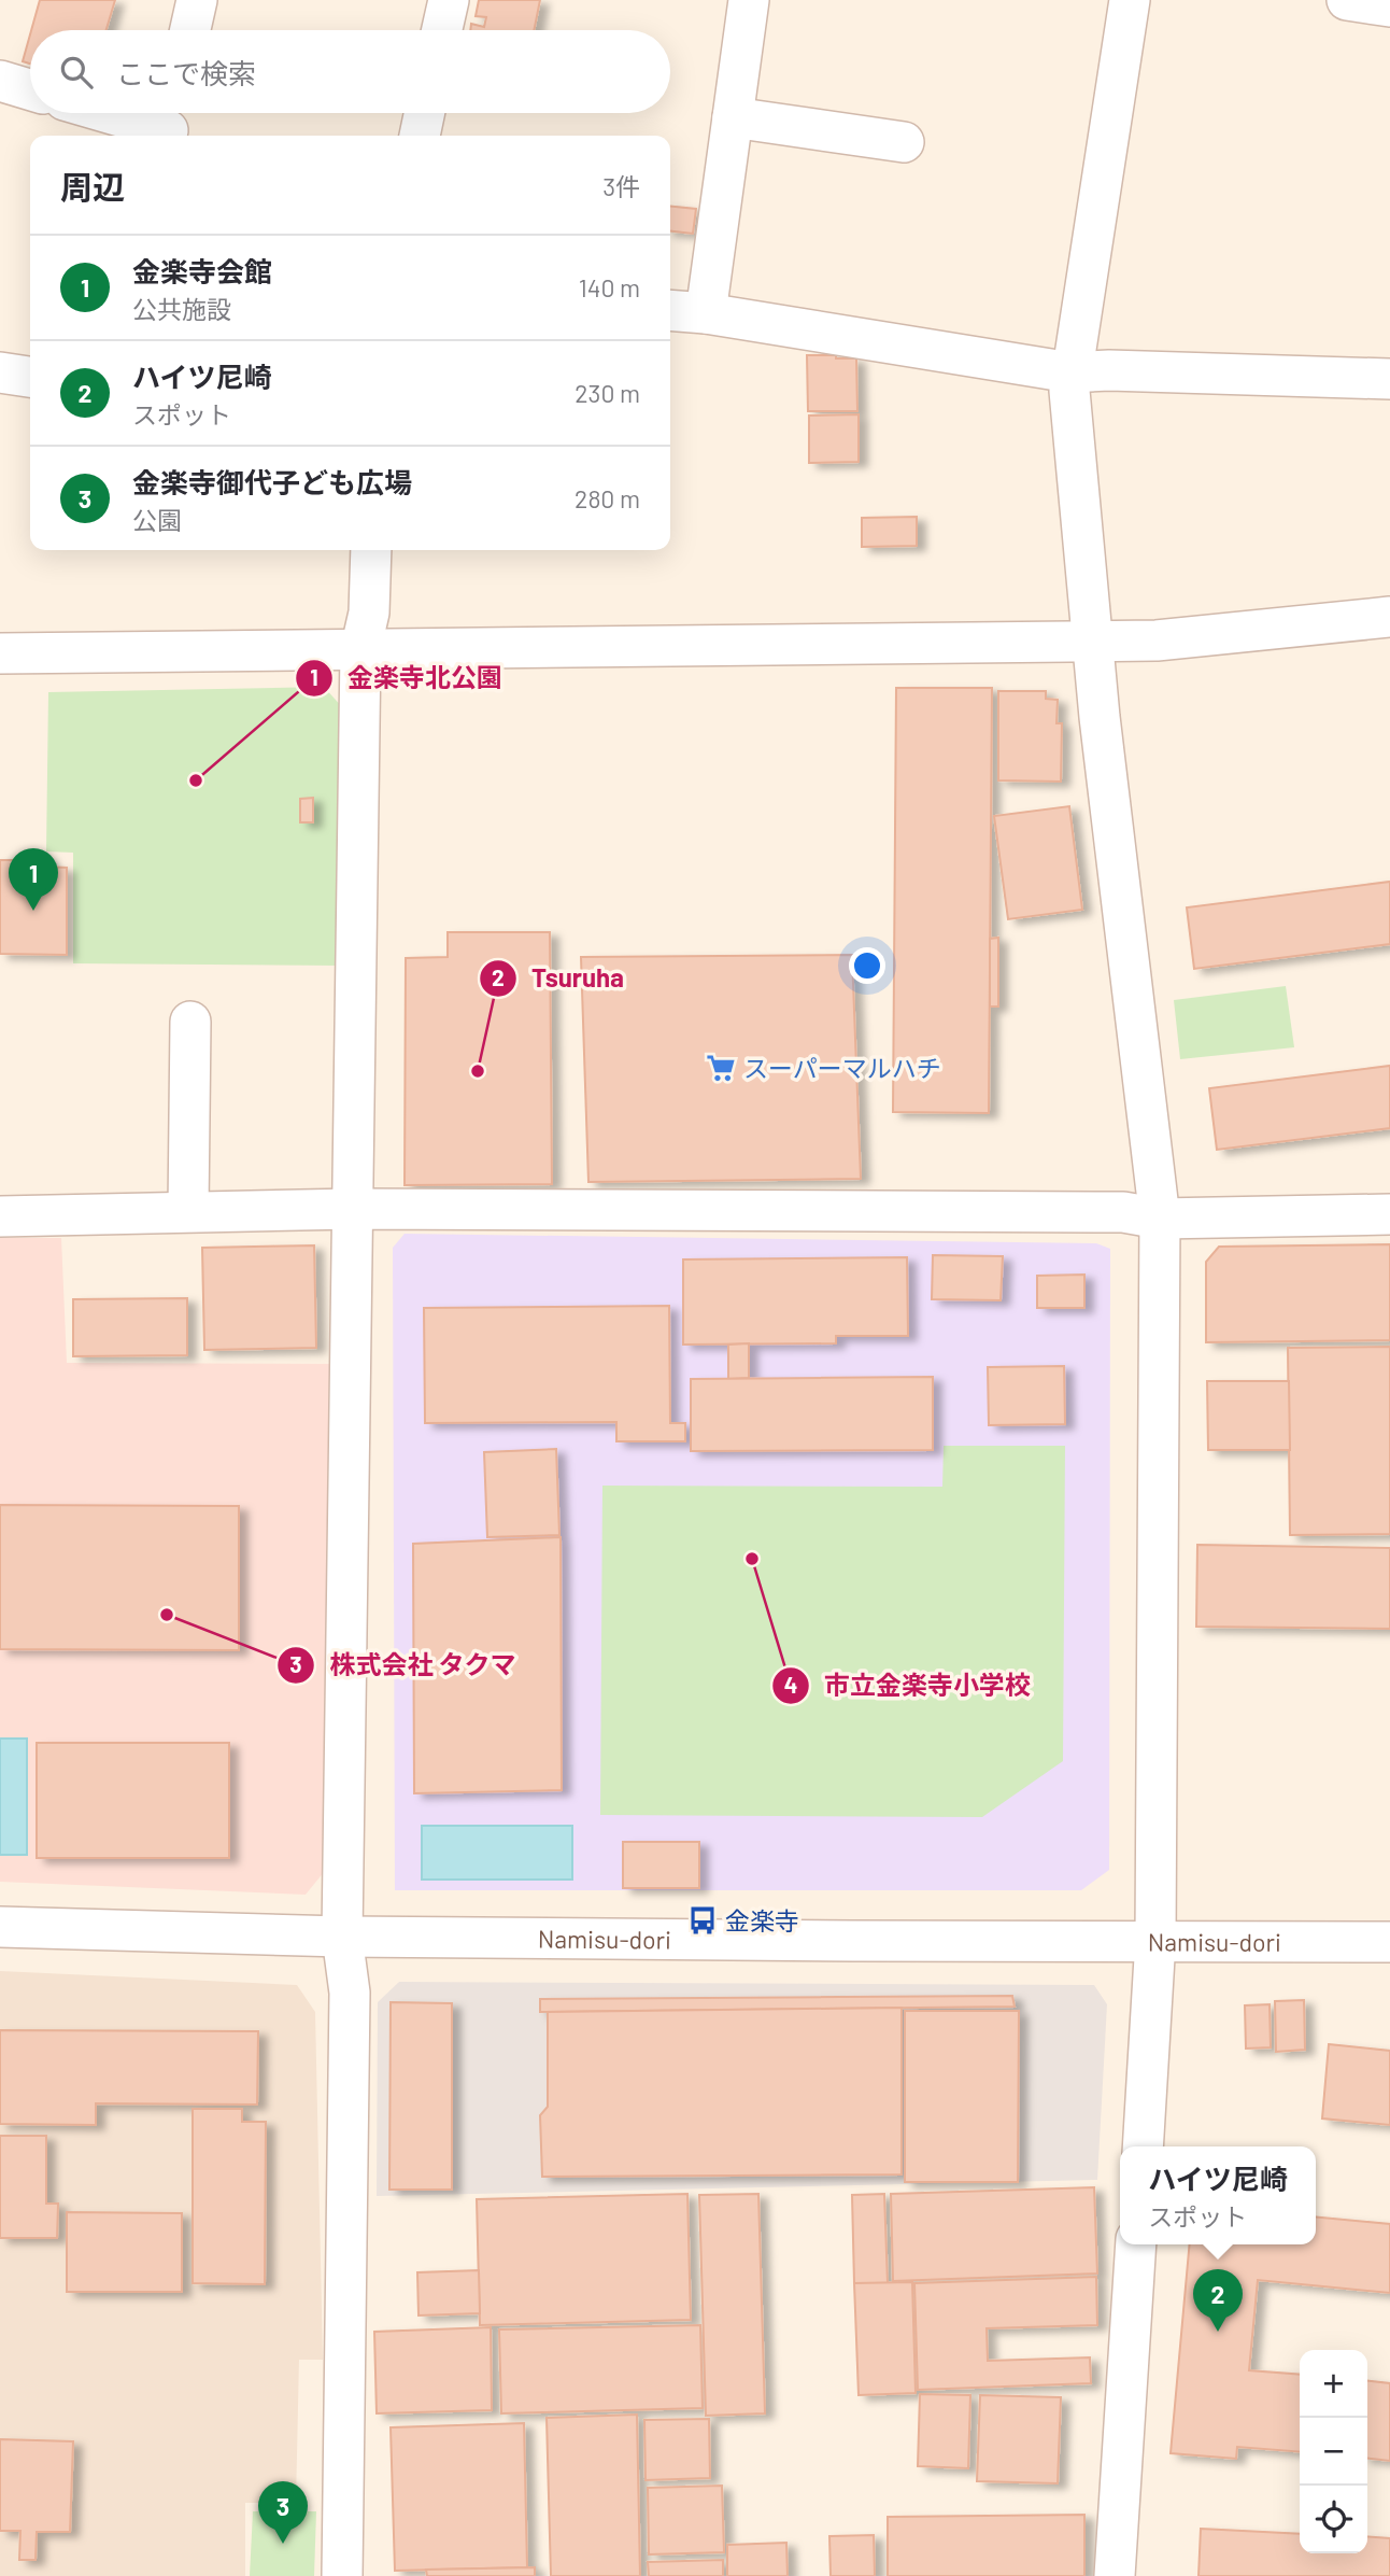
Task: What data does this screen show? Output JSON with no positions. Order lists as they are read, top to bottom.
{
  "streets": {
    "street": ["Namisu-dori"]
  },
  "places": {
    "other": [
      "金楽寺北公園",
      "Tsuruha",
      "市立金楽寺小学校",
      "株式会社 タクマ"
    ],
    "supermarket": ["スーパーマルハチ"],
    "bus stop": ["金楽寺"]
  },
  "page": {
    "search": "ここで検索",
    "heading": ["周辺", "3件"],
    "list": [
      {
        "mark": "1",
        "name": "金楽寺会館",
        "note": "公共施設",
        "value": "140 m"
      },
      {
        "mark": "2",
        "name": "ハイツ尼崎",
        "note": "スポット",
        "value": "230 m"
      },
      {
        "mark": "3",
        "name": "金楽寺御代子ども広場",
        "note": "公園",
        "value": "280 m"
      }
    ],
    "pins": ["1", "2", "3"],
    "popup": ["ハイツ尼崎", "スポット"],
    "map_buttons": ["+", "−"]
  }
}
